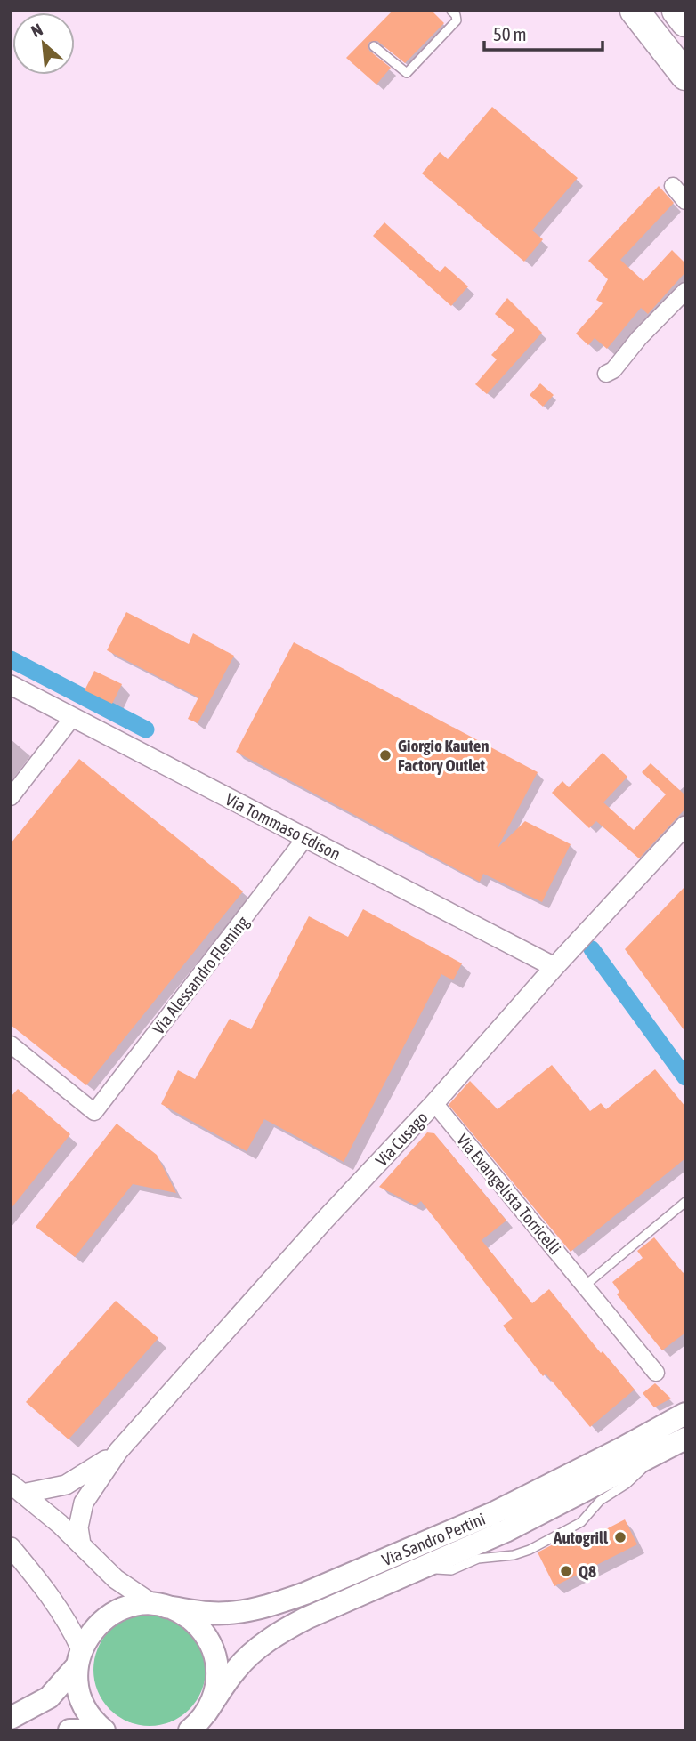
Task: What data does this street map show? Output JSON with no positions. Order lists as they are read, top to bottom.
{
  "streets": {
    "main road": ["Via Sandro Pertini"],
    "street": [
      "Via Tommaso Edison",
      "Via Alessandro Fleming",
      "Via Cusago",
      "Via Evangelista Torricelli"
    ]
  },
  "crossings": [
    ["Via Tommaso Edison", "Via Alessandro Fleming"],
    ["Via Tommaso Edison", "Via Cusago"],
    ["Via Cusago", "Via Evangelista Torricelli"]
  ],
  "places": ["Giorgio Kauten Factory Outlet", "Autogrill", "Q8"],
  "scale_bar": "50 m",
  "north": "top left"
}
